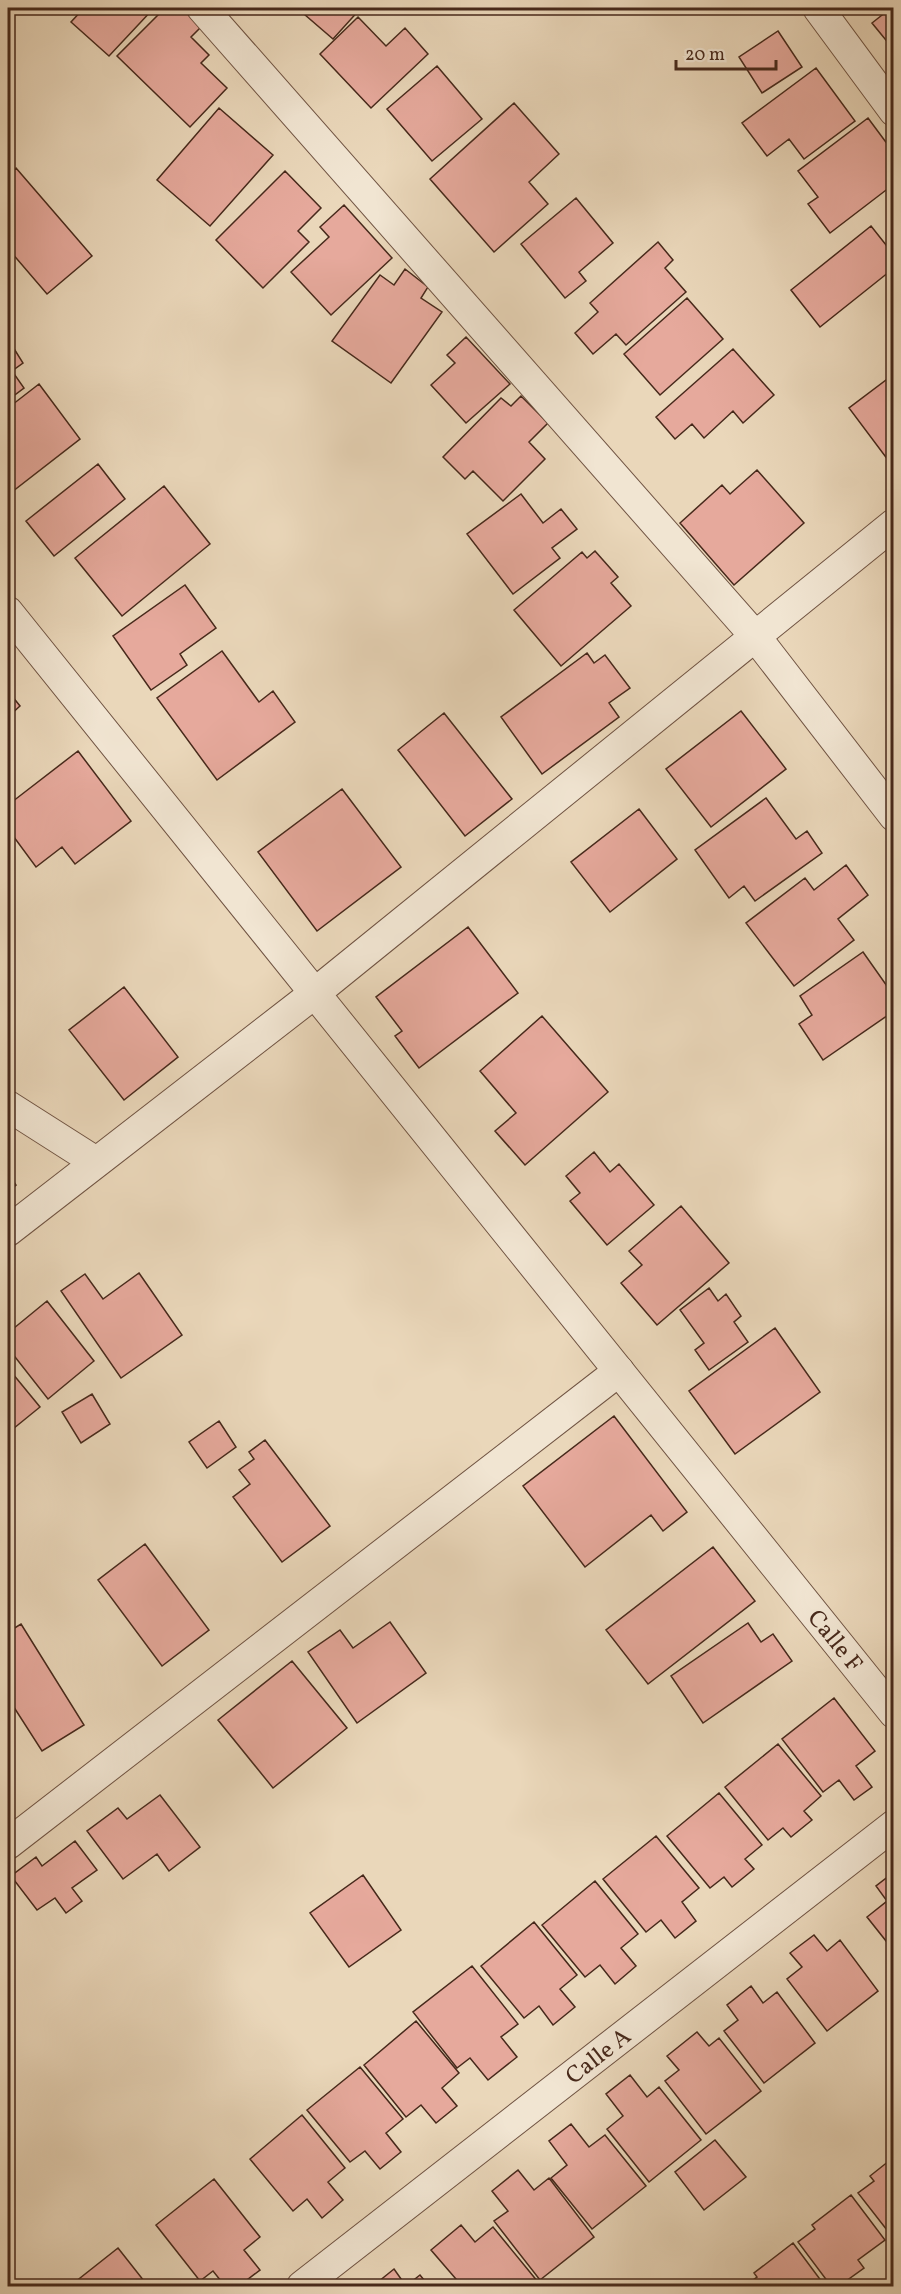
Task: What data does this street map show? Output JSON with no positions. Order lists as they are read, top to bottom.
{
  "streets": {
    "street": ["Calle F", "Calle A"]
  },
  "scale_bar": "20 m"
}
